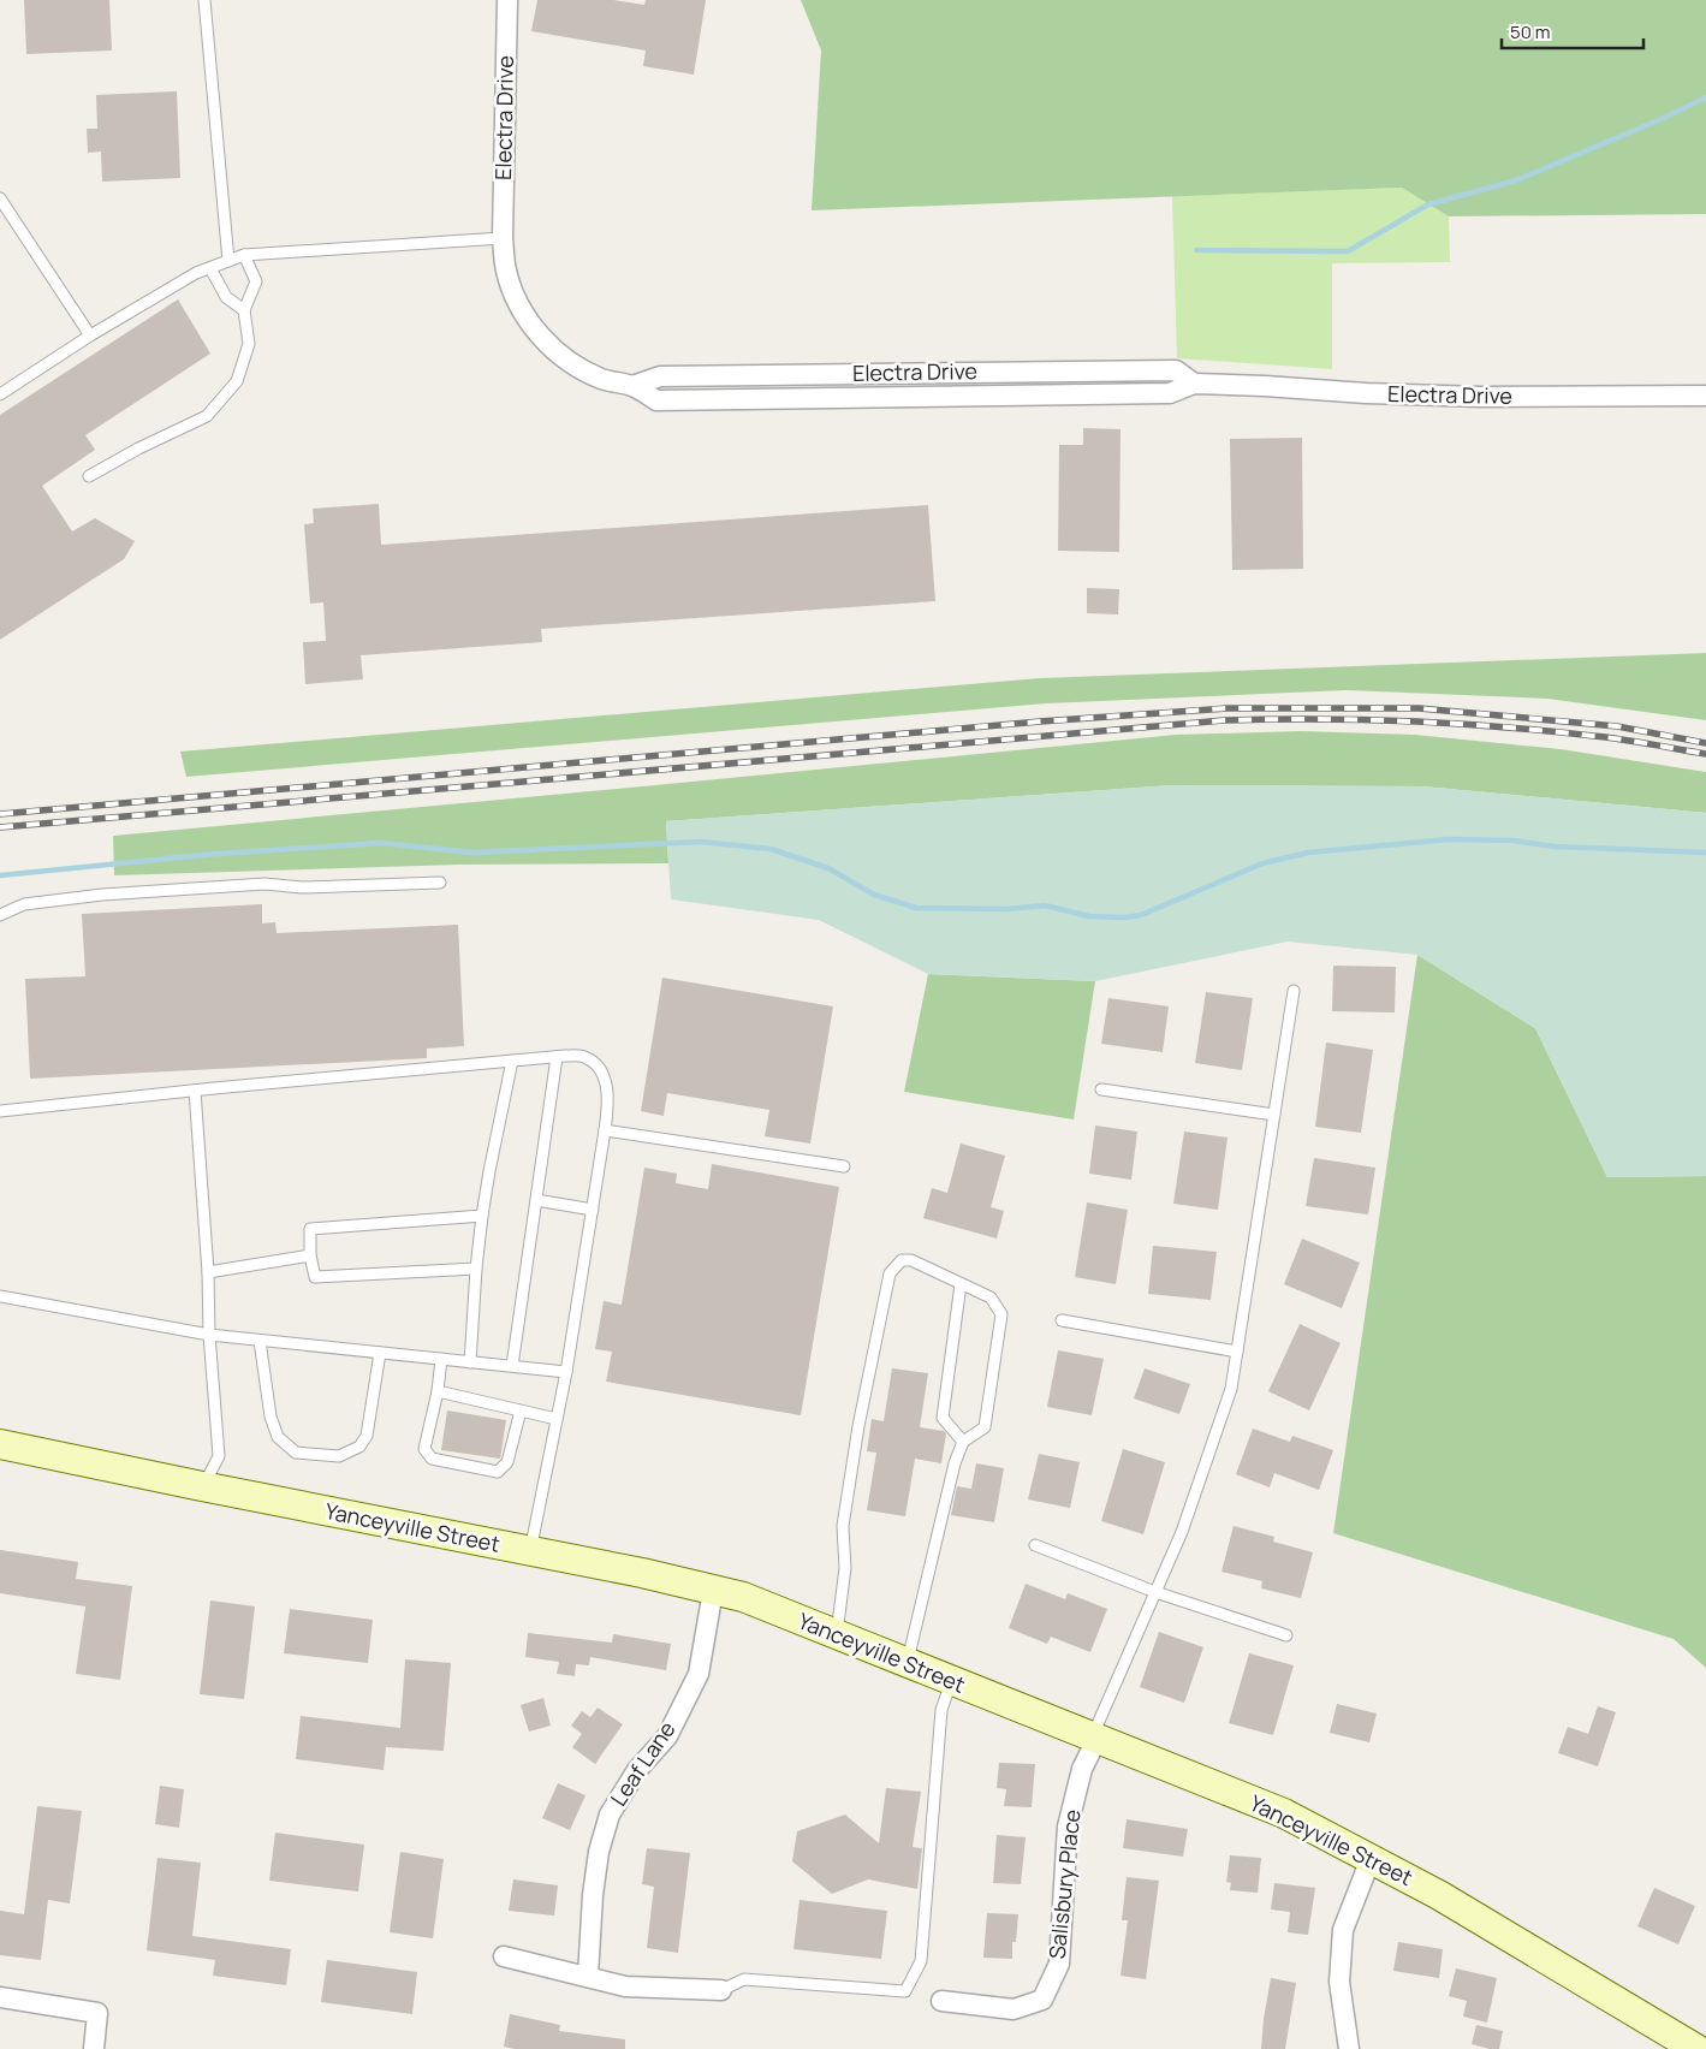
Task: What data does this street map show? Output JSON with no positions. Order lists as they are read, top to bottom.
{
  "streets": {
    "main road": ["Yanceyville Street"],
    "street": ["Electra Drive", "Leaf Lane", "Salisbury Place"]
  },
  "crossings": [
    ["Yanceyville Street", "Leaf Lane"],
    ["Yanceyville Street", "Salisbury Place"]
  ],
  "scale_bar": "50 m"
}
